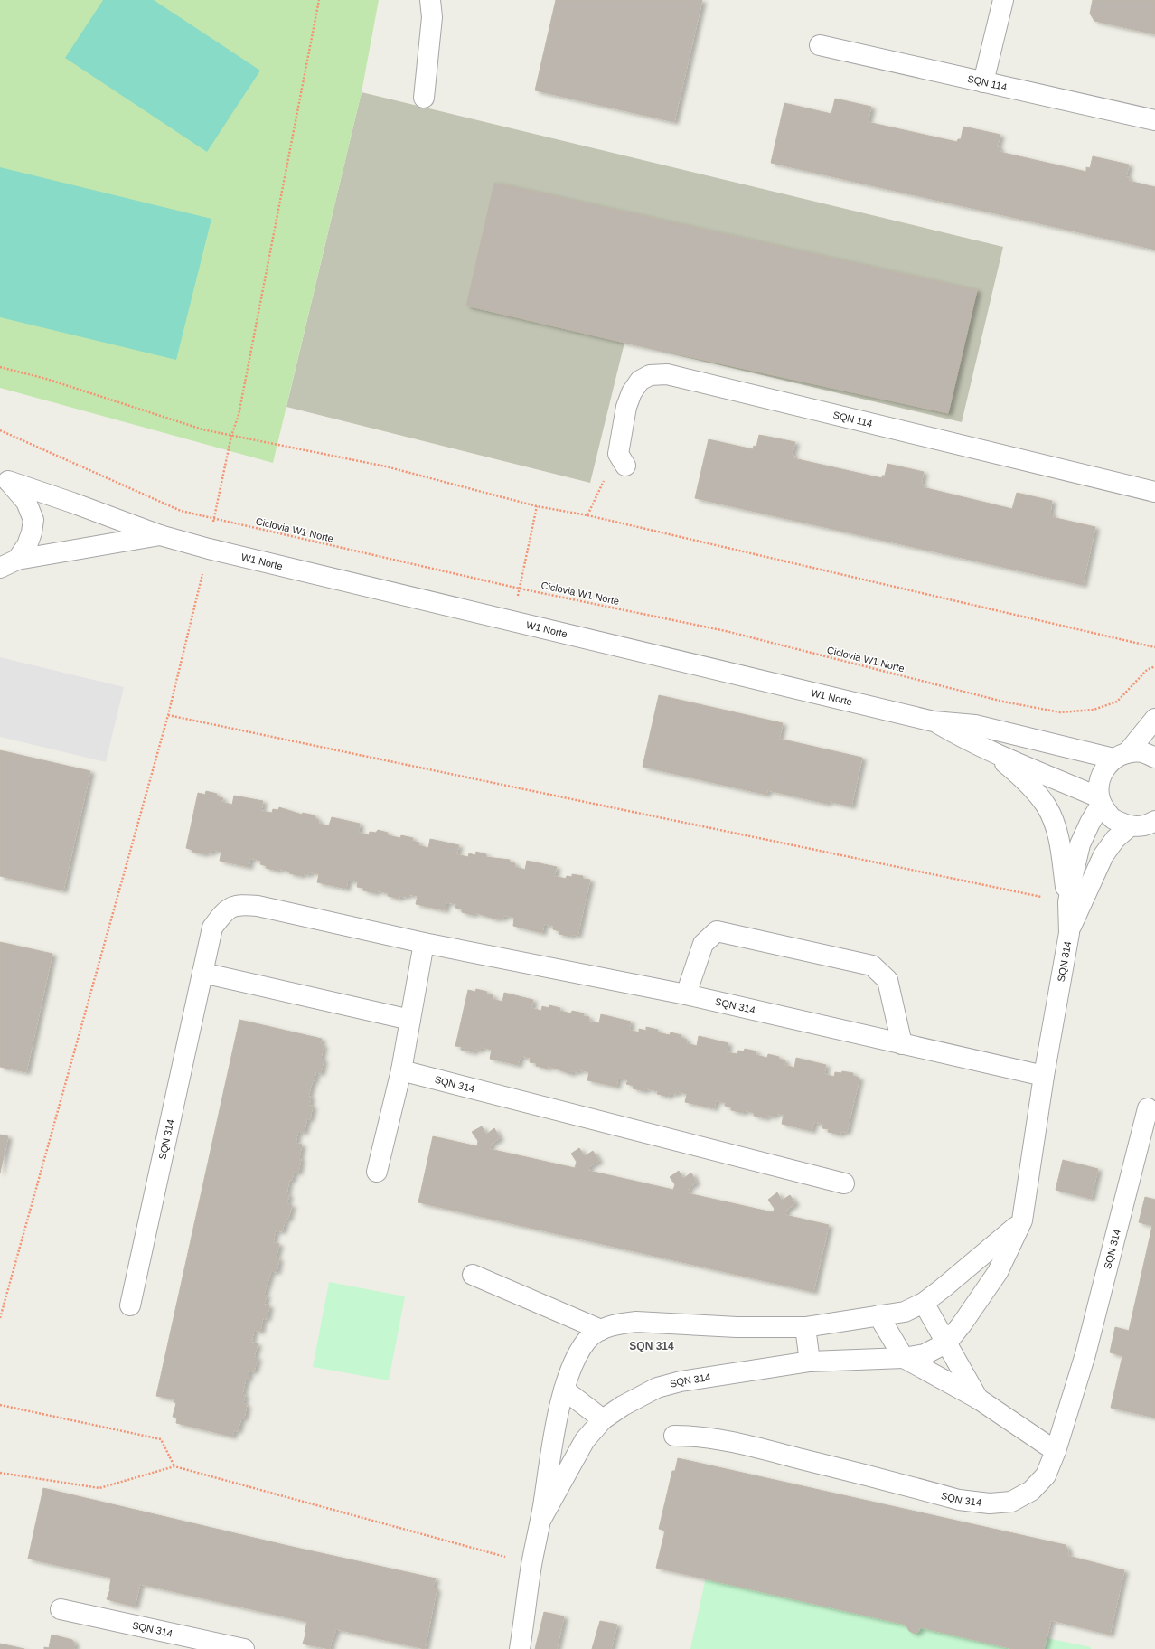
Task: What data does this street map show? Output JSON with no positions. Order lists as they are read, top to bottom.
{
  "streets": {
    "street": ["SQN 114", "W1 Norte", "SQN 314"],
    "path": ["Ciclovia W1 Norte"]
  },
  "crossings": [
    ["W1 Norte", "SQN 314"]
  ],
  "districts": ["SQN 314"]
}
